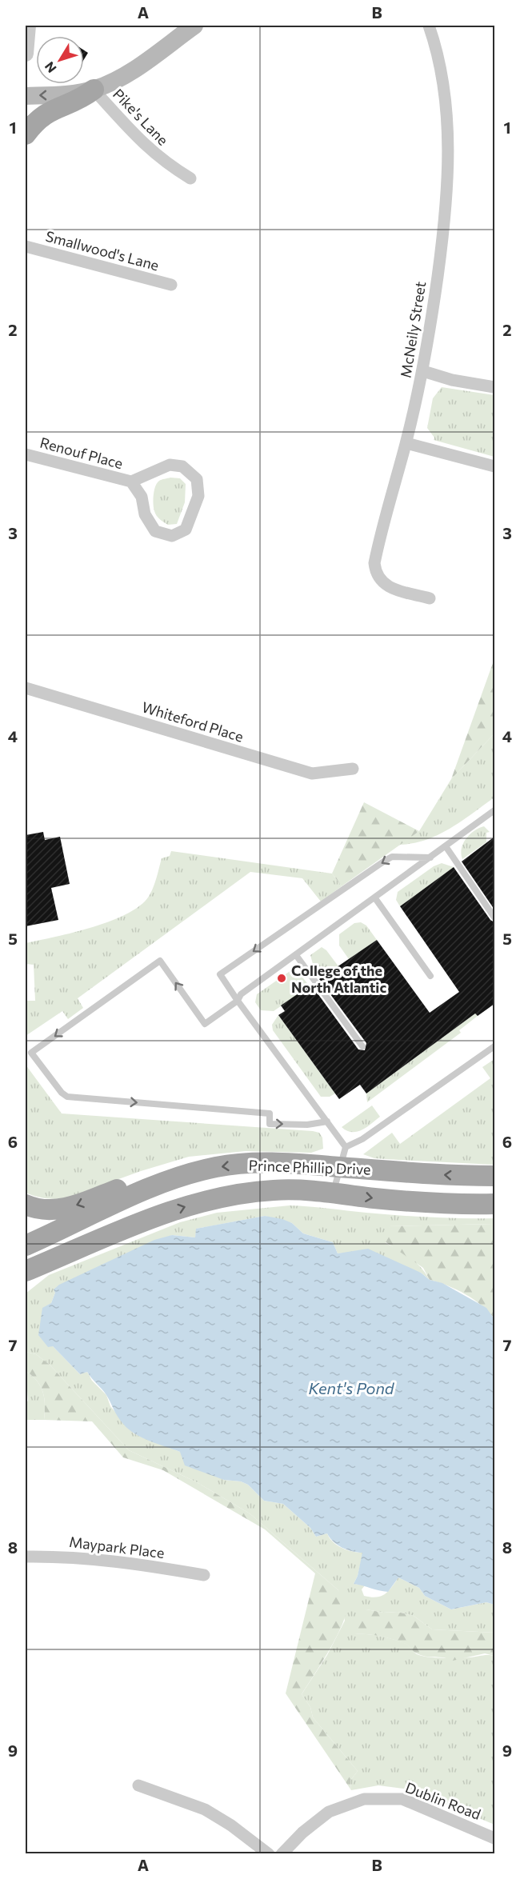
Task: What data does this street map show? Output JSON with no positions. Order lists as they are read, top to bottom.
{
  "streets": {
    "main road": ["Prince Phillip Drive"],
    "street": [
      "Pike's Lane",
      "Smallwood's Lane",
      "McNeily Street",
      "Renouf Place",
      "Whiteford Place",
      "Maypark Place",
      "Dublin Road"
    ]
  },
  "water": ["Kent's Pond"],
  "places": ["College of the North Atlantic"],
  "north": "bottom left",
  "grid": {
    "columns": ["A", "B"],
    "rows": [
      "1",
      "2",
      "3",
      "4",
      "5",
      "6",
      "7",
      "8",
      "9"
    ]
  }
}
